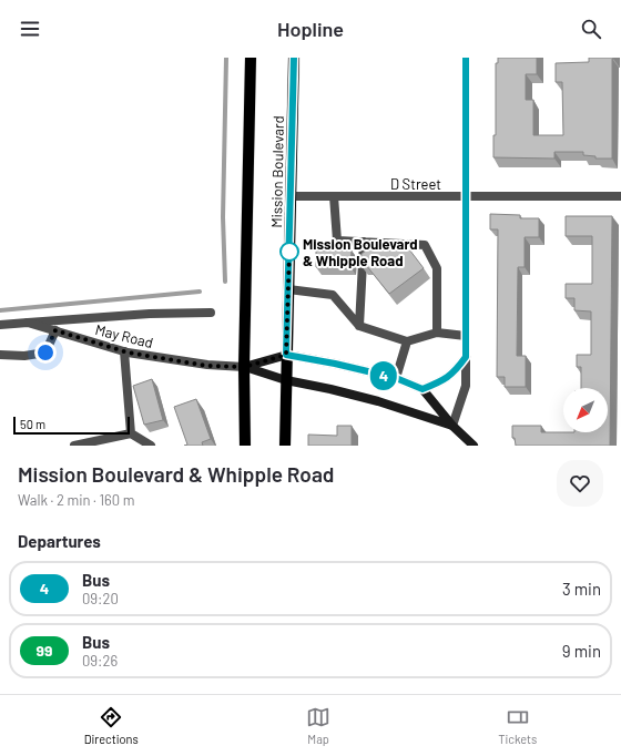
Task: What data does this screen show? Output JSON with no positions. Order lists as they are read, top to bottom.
{
  "streets": {
    "main road": ["Mission Boulevard"],
    "street": ["D Street", "May Road"]
  },
  "crossings": [
    ["Mission Boulevard", "D Street"],
    ["Mission Boulevard", "May Road"]
  ],
  "places": ["Mission Boulevard & Whipple Road"],
  "lines": ["bus line 4"],
  "scale_bar": "50 m",
  "north": "bottom left",
  "page": {
    "header": "Hopline",
    "on_map": "4",
    "scale": "50 m",
    "heading": [
      ["Mission Boulevard & Whipple Road", "Walk · 2 min · 160 m"],
      "Departures"
    ],
    "list": [
      {
        "mark": "4",
        "name": "Bus",
        "note": "09:20",
        "value": "3 min"
      },
      {
        "mark": "99",
        "name": "Bus",
        "note": "09:26",
        "value": "9 min"
      }
    ],
    "tabs": ["Directions", "Map", "Tickets"]
  }
}
